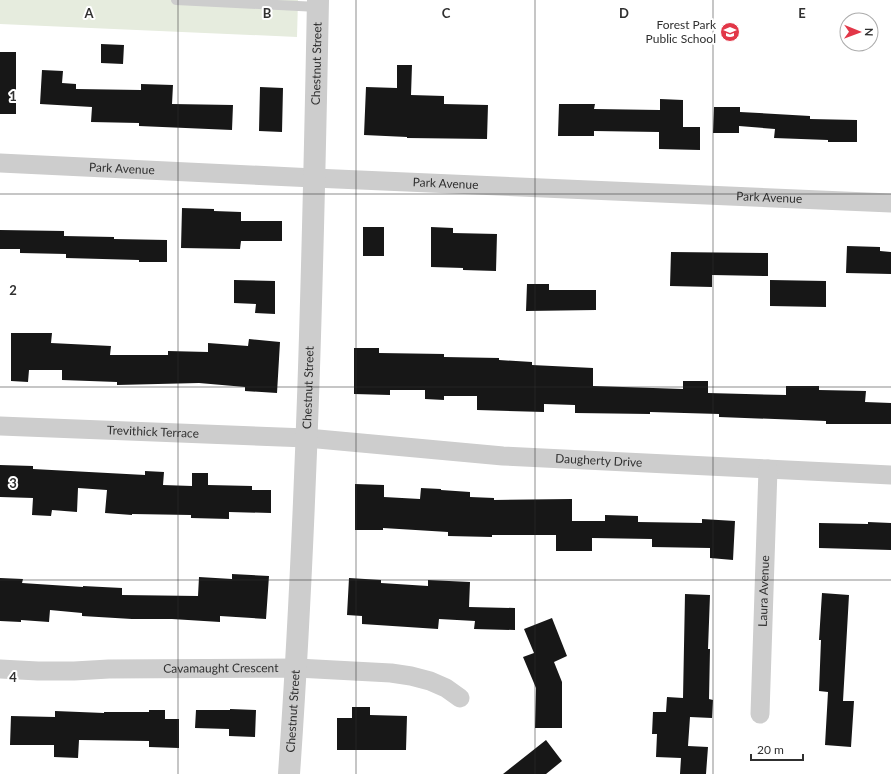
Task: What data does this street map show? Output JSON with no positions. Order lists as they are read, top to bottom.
{
  "streets": {
    "street": [
      "Chestnut Street",
      "Park Avenue",
      "Trevithick Terrace",
      "Daugherty Drive",
      "Laura Avenue",
      "Cavamaught Crescent"
    ]
  },
  "crossings": [
    ["Chestnut Street", "Park Avenue"],
    ["Chestnut Street", "Trevithick Terrace"],
    ["Chestnut Street", "Daugherty Drive"],
    ["Chestnut Street", "Cavamaught Crescent"],
    ["Trevithick Terrace", "Daugherty Drive"],
    ["Daugherty Drive", "Laura Avenue"]
  ],
  "places": {
    "school or university": ["Forest Park Public School"]
  },
  "scale_bar": "20 m",
  "north": "right",
  "grid": {
    "columns": [
      "A",
      "B",
      "C",
      "D",
      "E"
    ],
    "rows": [
      "1",
      "2",
      "3",
      "4"
    ]
  }
}
